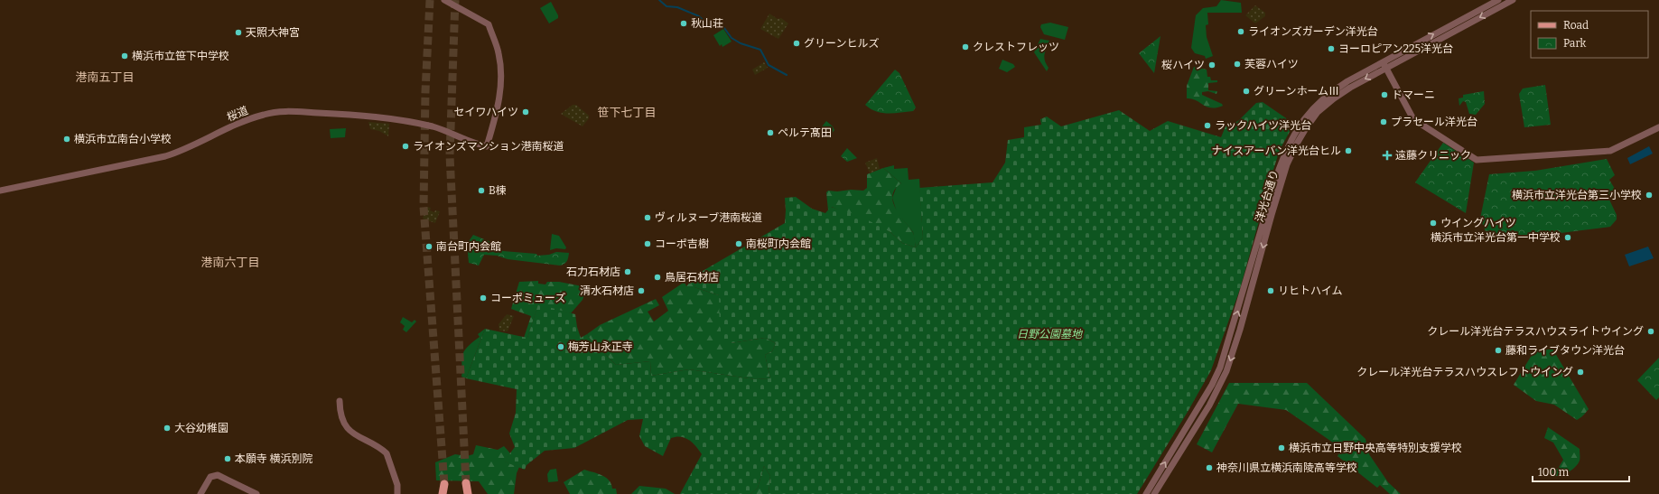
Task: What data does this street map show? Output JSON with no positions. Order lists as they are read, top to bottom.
{
  "streets": {
    "street": ["桜道", "洋光台通り"]
  },
  "districts": ["港南五丁目", "笹下七丁目", "港南六丁目"],
  "parks": ["日野公園墓地"],
  "places": {
    "other": [
      "秋山荘",
      "ライオンズガーデン洋光台",
      "天照大神宮",
      "グリーンヒルズ",
      "クレストフレッツ",
      "ヨーロピアン225洋光台",
      "横浜市立笹下中学校",
      "芙蓉ハイツ",
      "桜ハイツ",
      "グリーンホームⅢ",
      "ドマーニ",
      "セイワハイツ",
      "プラセール洋光台",
      "ラックハイツ洋光台",
      "ペルテ髙田",
      "横浜市立南台小学校",
      "ライオンズマンション港南桜道",
      "ナイスアーバン洋光台ヒル",
      "B棟",
      "横浜市立洋光台第三小学校",
      "ヴィルヌーブ港南桜道",
      "ウイングハイツ",
      "横浜市立洋光台第一中学校",
      "コーポ吉樹",
      "南桜町内会館",
      "南台町内会館",
      "石力石材店",
      "鳥居石材店",
      "清水石材店",
      "リヒトハイム",
      "コーポミューズ",
      "クレール洋光台テラスハウスライトウイング",
      "梅芳山永正寺",
      "藤和ライブタウン洋光台",
      "クレール洋光台テラスハウスレフトウイング",
      "大谷幼稚園",
      "横浜市立日野中央高等特別支援学校",
      "本願寺 横浜別院",
      "神奈川県立横浜南陵高等学校"
    ],
    "health": ["遠藤クリニック"]
  },
  "legend": ["Road", "Park"],
  "scale_bar": "100 m"
}
